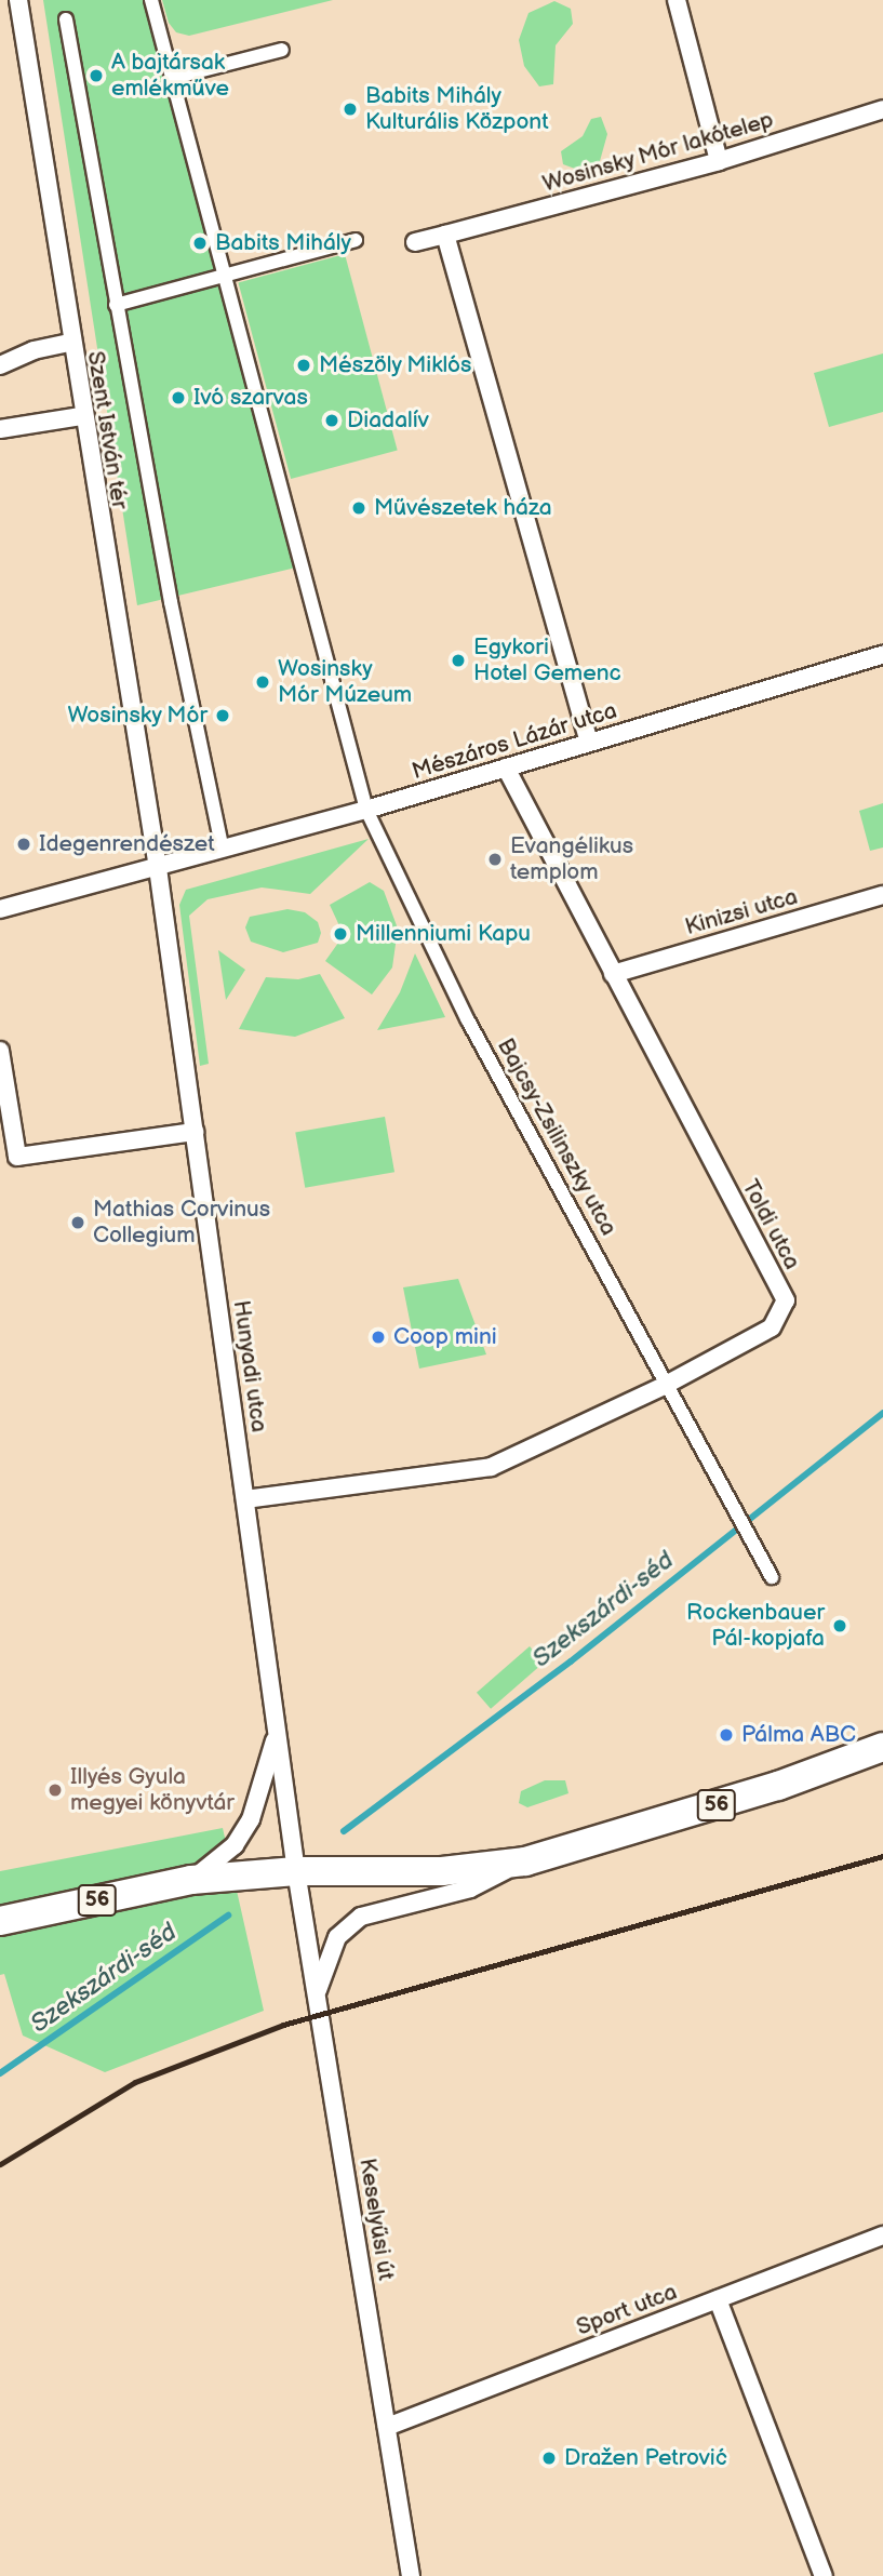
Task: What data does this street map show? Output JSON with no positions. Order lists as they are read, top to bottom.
{
  "streets": {
    "main road": ["56"],
    "street": [
      "Wosinsky Mór lakótelep",
      "Szent István tér",
      "Mészáros Lázár utca",
      "Kinizsi utca",
      "Bajcsy-Zsilinszky utca",
      "Toldi utca",
      "Hunyadi utca",
      "Keselyűsi út",
      "Sport utca"
    ]
  },
  "crossings": [
    ["Szent István tér", "Mészáros Lázár utca"],
    ["Szent István tér", "Hunyadi utca"],
    ["Mészáros Lázár utca", "Bajcsy-Zsilinszky utca"],
    ["Mészáros Lázár utca", "Toldi utca"],
    ["Mészáros Lázár utca", "Hunyadi utca"],
    ["Kinizsi utca", "Toldi utca"],
    ["Bajcsy-Zsilinszky utca", "Toldi utca"],
    ["Toldi utca", "Hunyadi utca"],
    ["Hunyadi utca", "56"],
    ["Hunyadi utca", "Keselyűsi út"],
    ["56", "Keselyűsi út"],
    ["Keselyűsi út", "Sport utca"]
  ],
  "water": ["Szekszárdi-séd"],
  "places": [
    "A bajtársak emlékműve",
    "Babits Mihály Kulturális Központ",
    "Babits Mihály",
    "Mészöly Miklós",
    "Ivó szarvas",
    "Diadalív",
    "Művészetek háza",
    "Egykori Hotel Gemenc",
    "Wosinsky Mór Múzeum",
    "Wosinsky Mór",
    "Idegenrendészet",
    "Evangélikus templom",
    "Millenniumi Kapu",
    "Mathias Corvinus Collegium",
    "Coop mini",
    "Rockenbauer Pál-kopjafa",
    "Pálma ABC",
    "Illyés Gyula megyei könyvtár",
    "Dražen Petrović"
  ]
}
